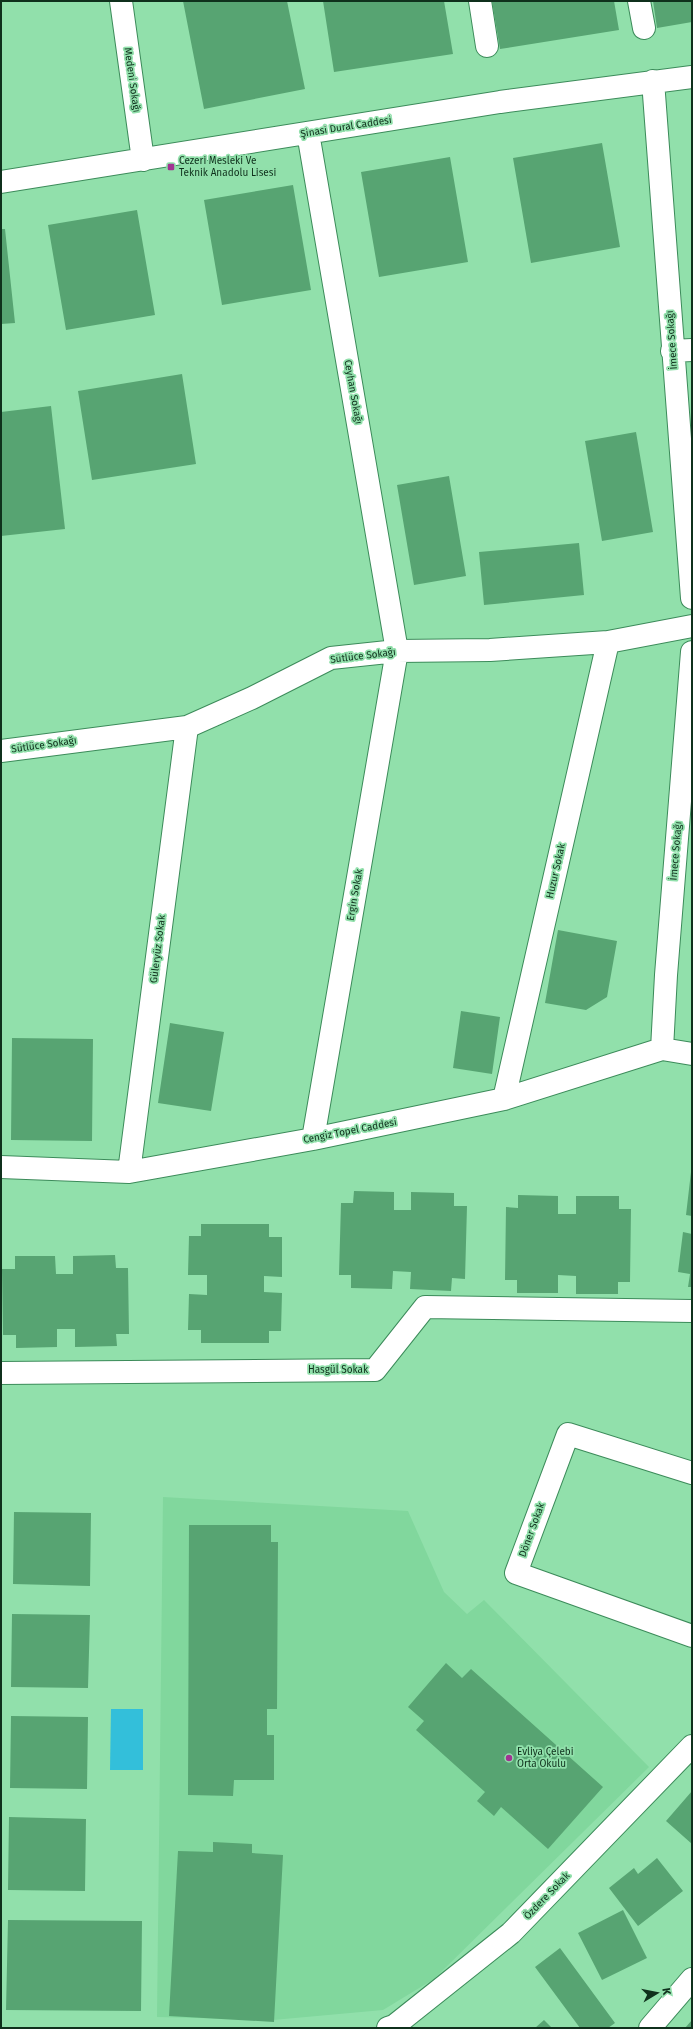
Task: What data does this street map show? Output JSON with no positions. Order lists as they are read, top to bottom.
{
  "streets": {
    "street": [
      "Medeni Sokağı",
      "Şinasi Dural Caddesi",
      "İmece Sokağı",
      "Ceyhan Sokağı",
      "Sütlüce Sokağı",
      "Huzur Sokak",
      "Ergin Sokak",
      "Güleryüz Sokak",
      "Cengiz Topel Caddesi",
      "Hasgül Sokak",
      "Döner Sokak",
      "Özdere Sokak"
    ]
  },
  "crossings": [
    ["Medeni Sokağı", "Şinasi Dural Caddesi"],
    ["Şinasi Dural Caddesi", "İmece Sokağı"],
    ["Şinasi Dural Caddesi", "Ceyhan Sokağı"],
    ["İmece Sokağı", "Cengiz Topel Caddesi"],
    ["Ceyhan Sokağı", "Sütlüce Sokağı"],
    ["Ceyhan Sokağı", "Ergin Sokak"],
    ["Sütlüce Sokağı", "Huzur Sokak"],
    ["Sütlüce Sokağı", "Ergin Sokak"],
    ["Sütlüce Sokağı", "Güleryüz Sokak"],
    ["Huzur Sokak", "Cengiz Topel Caddesi"],
    ["Ergin Sokak", "Cengiz Topel Caddesi"],
    ["Güleryüz Sokak", "Cengiz Topel Caddesi"]
  ],
  "places": {
    "transit": ["Cezeri Mesleki Ve Teknik Anadolu Lisesi"],
    "other": ["Evliya Çelebi Orta Okulu"]
  },
  "north": "right"
}
